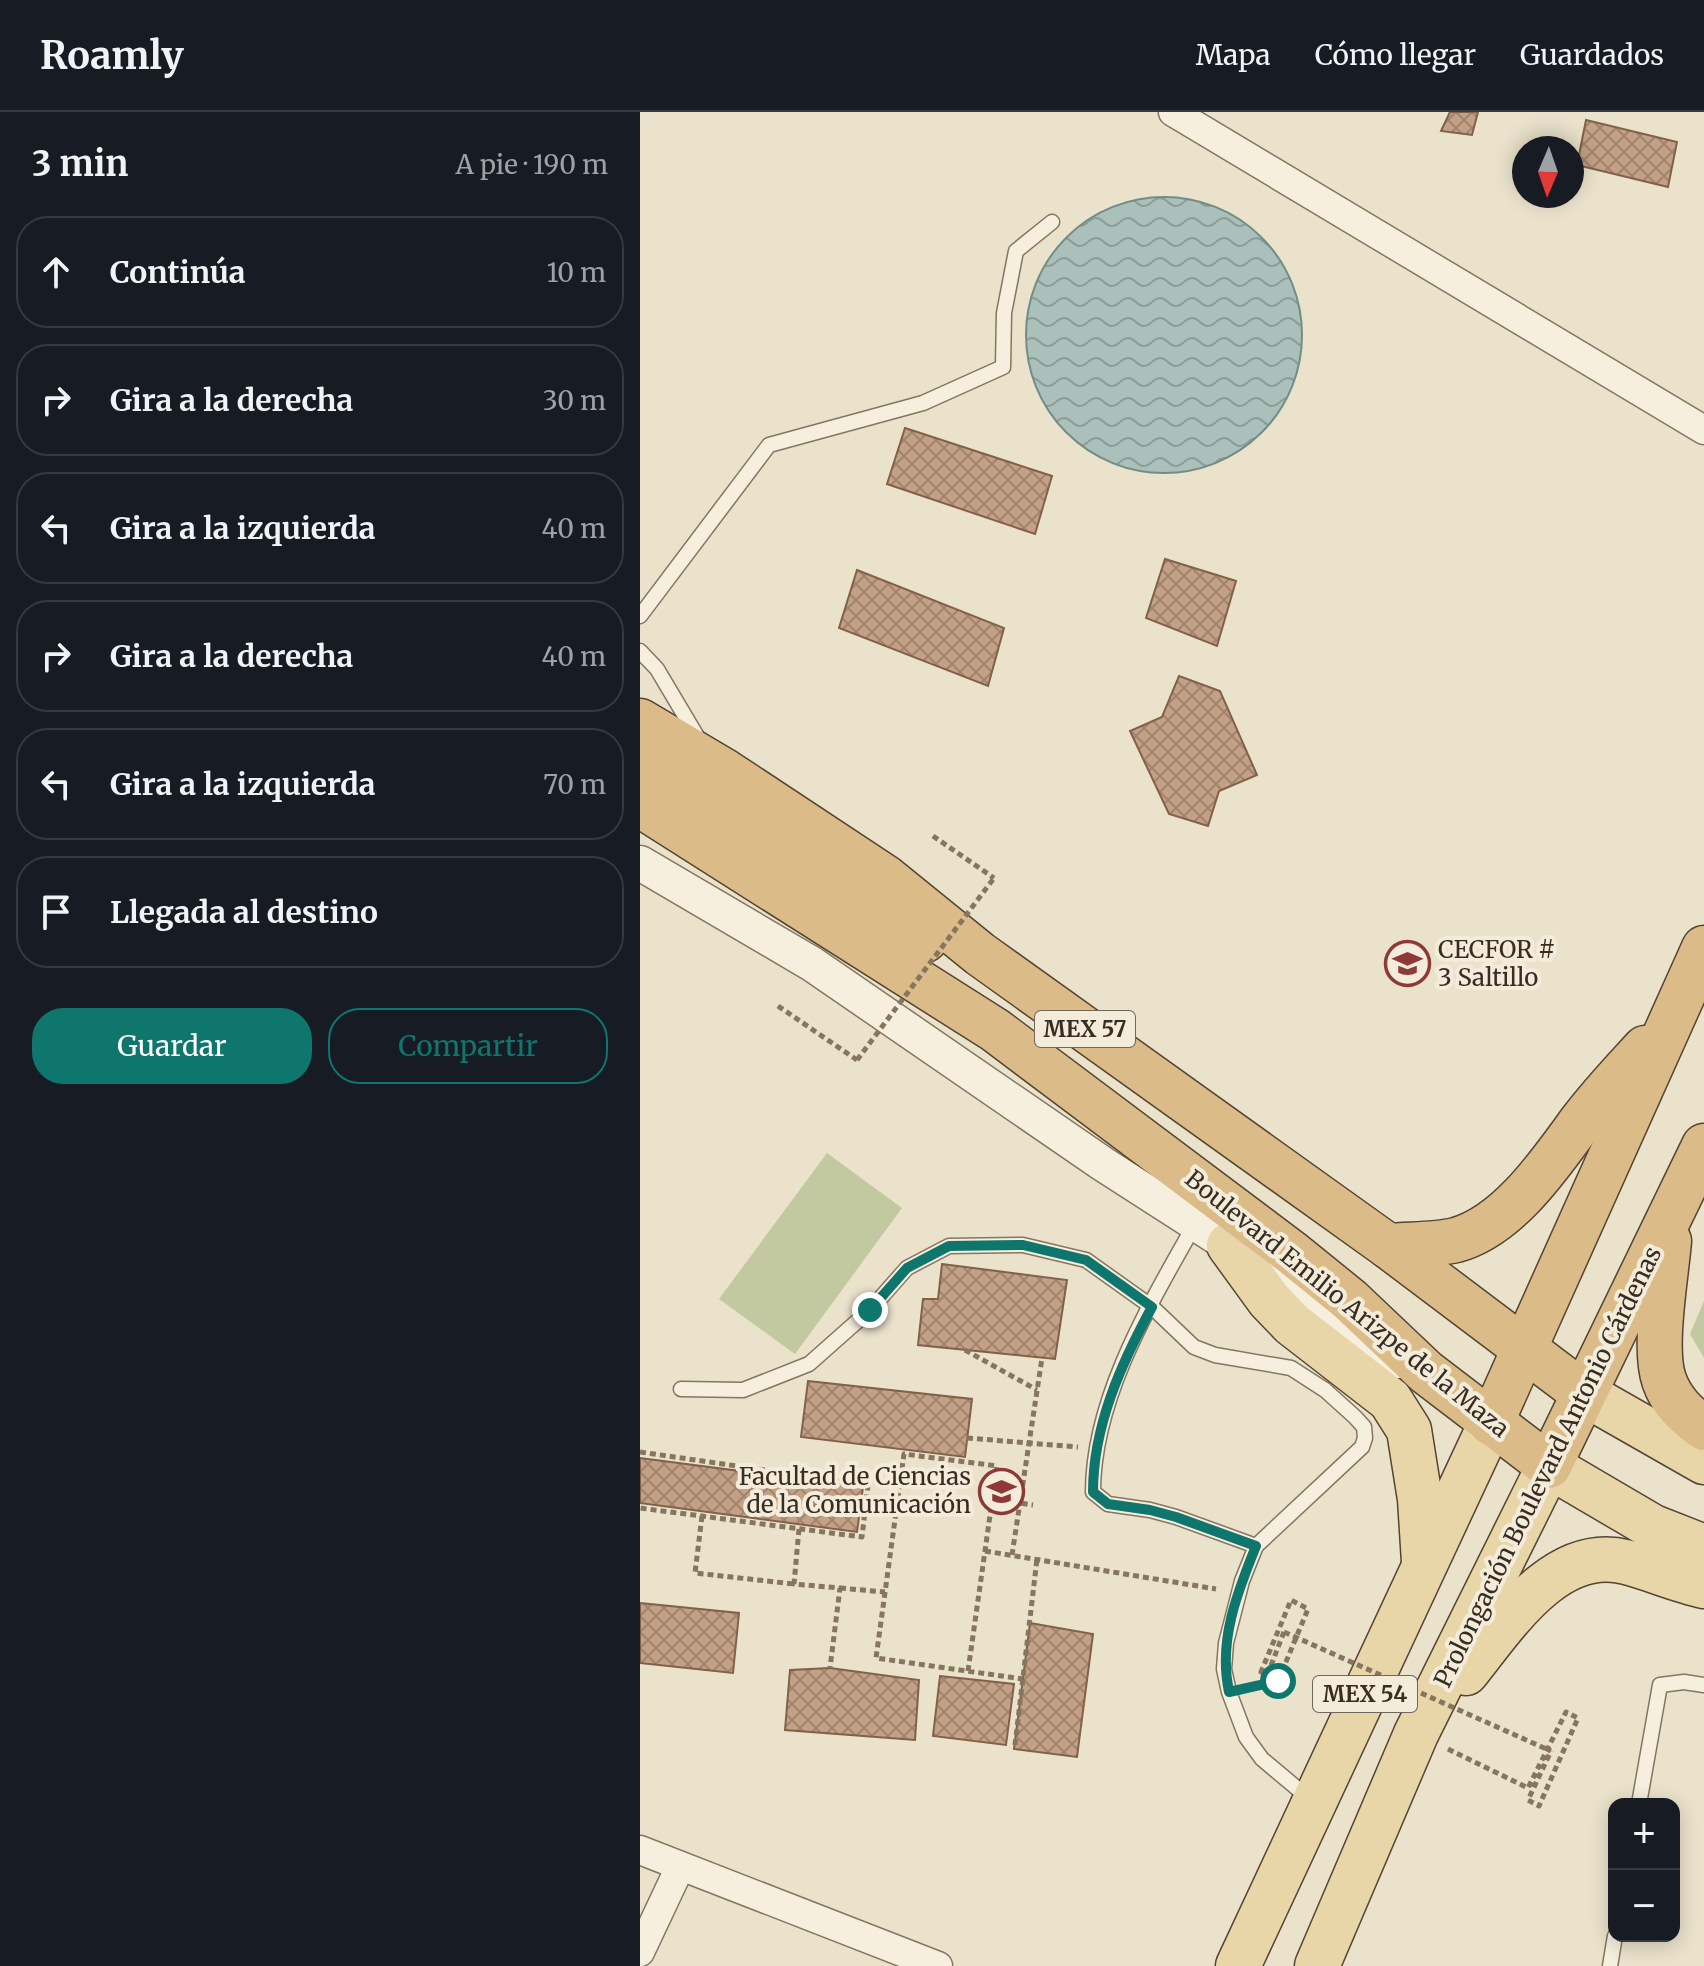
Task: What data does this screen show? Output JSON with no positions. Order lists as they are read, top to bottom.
{
  "streets": {
    "highway": [
      "MEX 57",
      "Boulevard Emilio Arizpe de la Maza",
      "Prolongación Boulevard Antonio Cárdenas",
      "MEX 54"
    ]
  },
  "crossings": [
    ["MEX 57", "Prolongación Boulevard Antonio Cárdenas"],
    ["MEX 57", "MEX 54"],
    ["Boulevard Emilio Arizpe de la Maza", "Prolongación Boulevard Antonio Cárdenas"],
    ["Boulevard Emilio Arizpe de la Maza", "MEX 54"]
  ],
  "places": {
    "school or university": ["CECFOR # 3 Saltillo", "Facultad de Ciencias de la Comunicación"]
  },
  "north": "bottom",
  "page": {
    "header": "Roamly",
    "nav": ["Mapa", "Cómo llegar", "Guardados"],
    "heading": ["3 min", "A pie · 190 m"],
    "list": [
      ["Continúa", "10 m"],
      ["Gira a la derecha", "30 m"],
      ["Gira a la izquierda", "40 m"],
      ["Gira a la derecha", "40 m"],
      ["Gira a la izquierda", "70 m"],
      "Llegada al destino"
    ],
    "buttons": ["Guardar", "Compartir"],
    "map_buttons": ["+", "−"]
  }
}
